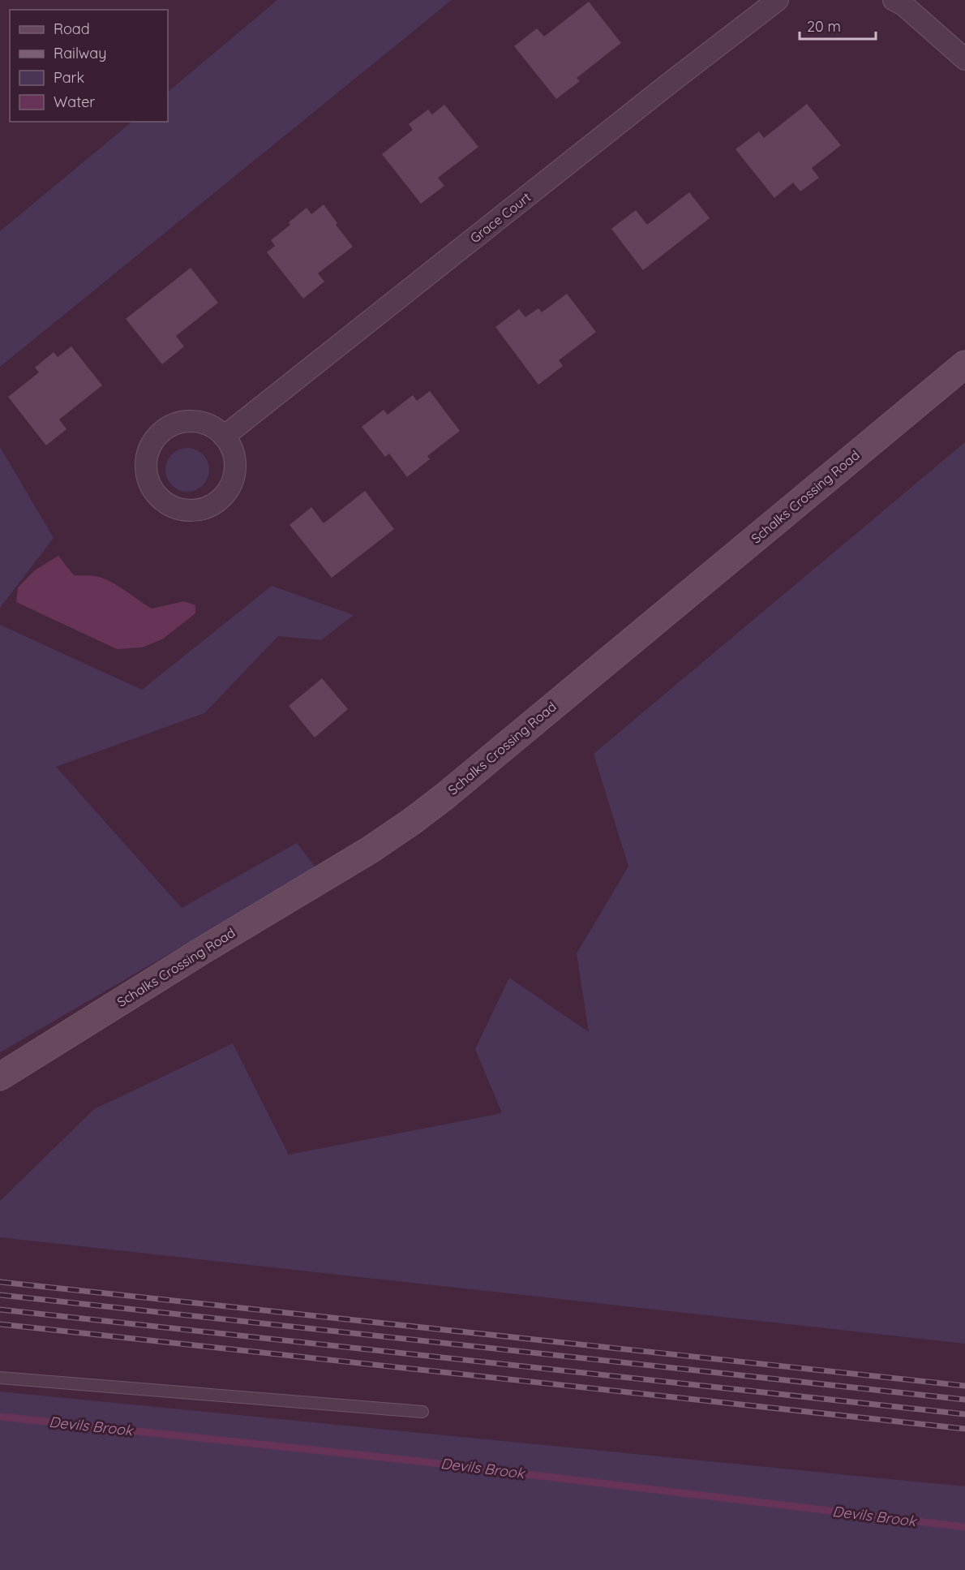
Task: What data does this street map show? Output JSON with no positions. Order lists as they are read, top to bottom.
{
  "streets": {
    "street": ["Grace Court", "Schalks Crossing Road"]
  },
  "water": ["Devils Brook"],
  "legend": [
    "Road",
    "Railway",
    "Park",
    "Water"
  ],
  "scale_bar": "20 m"
}
